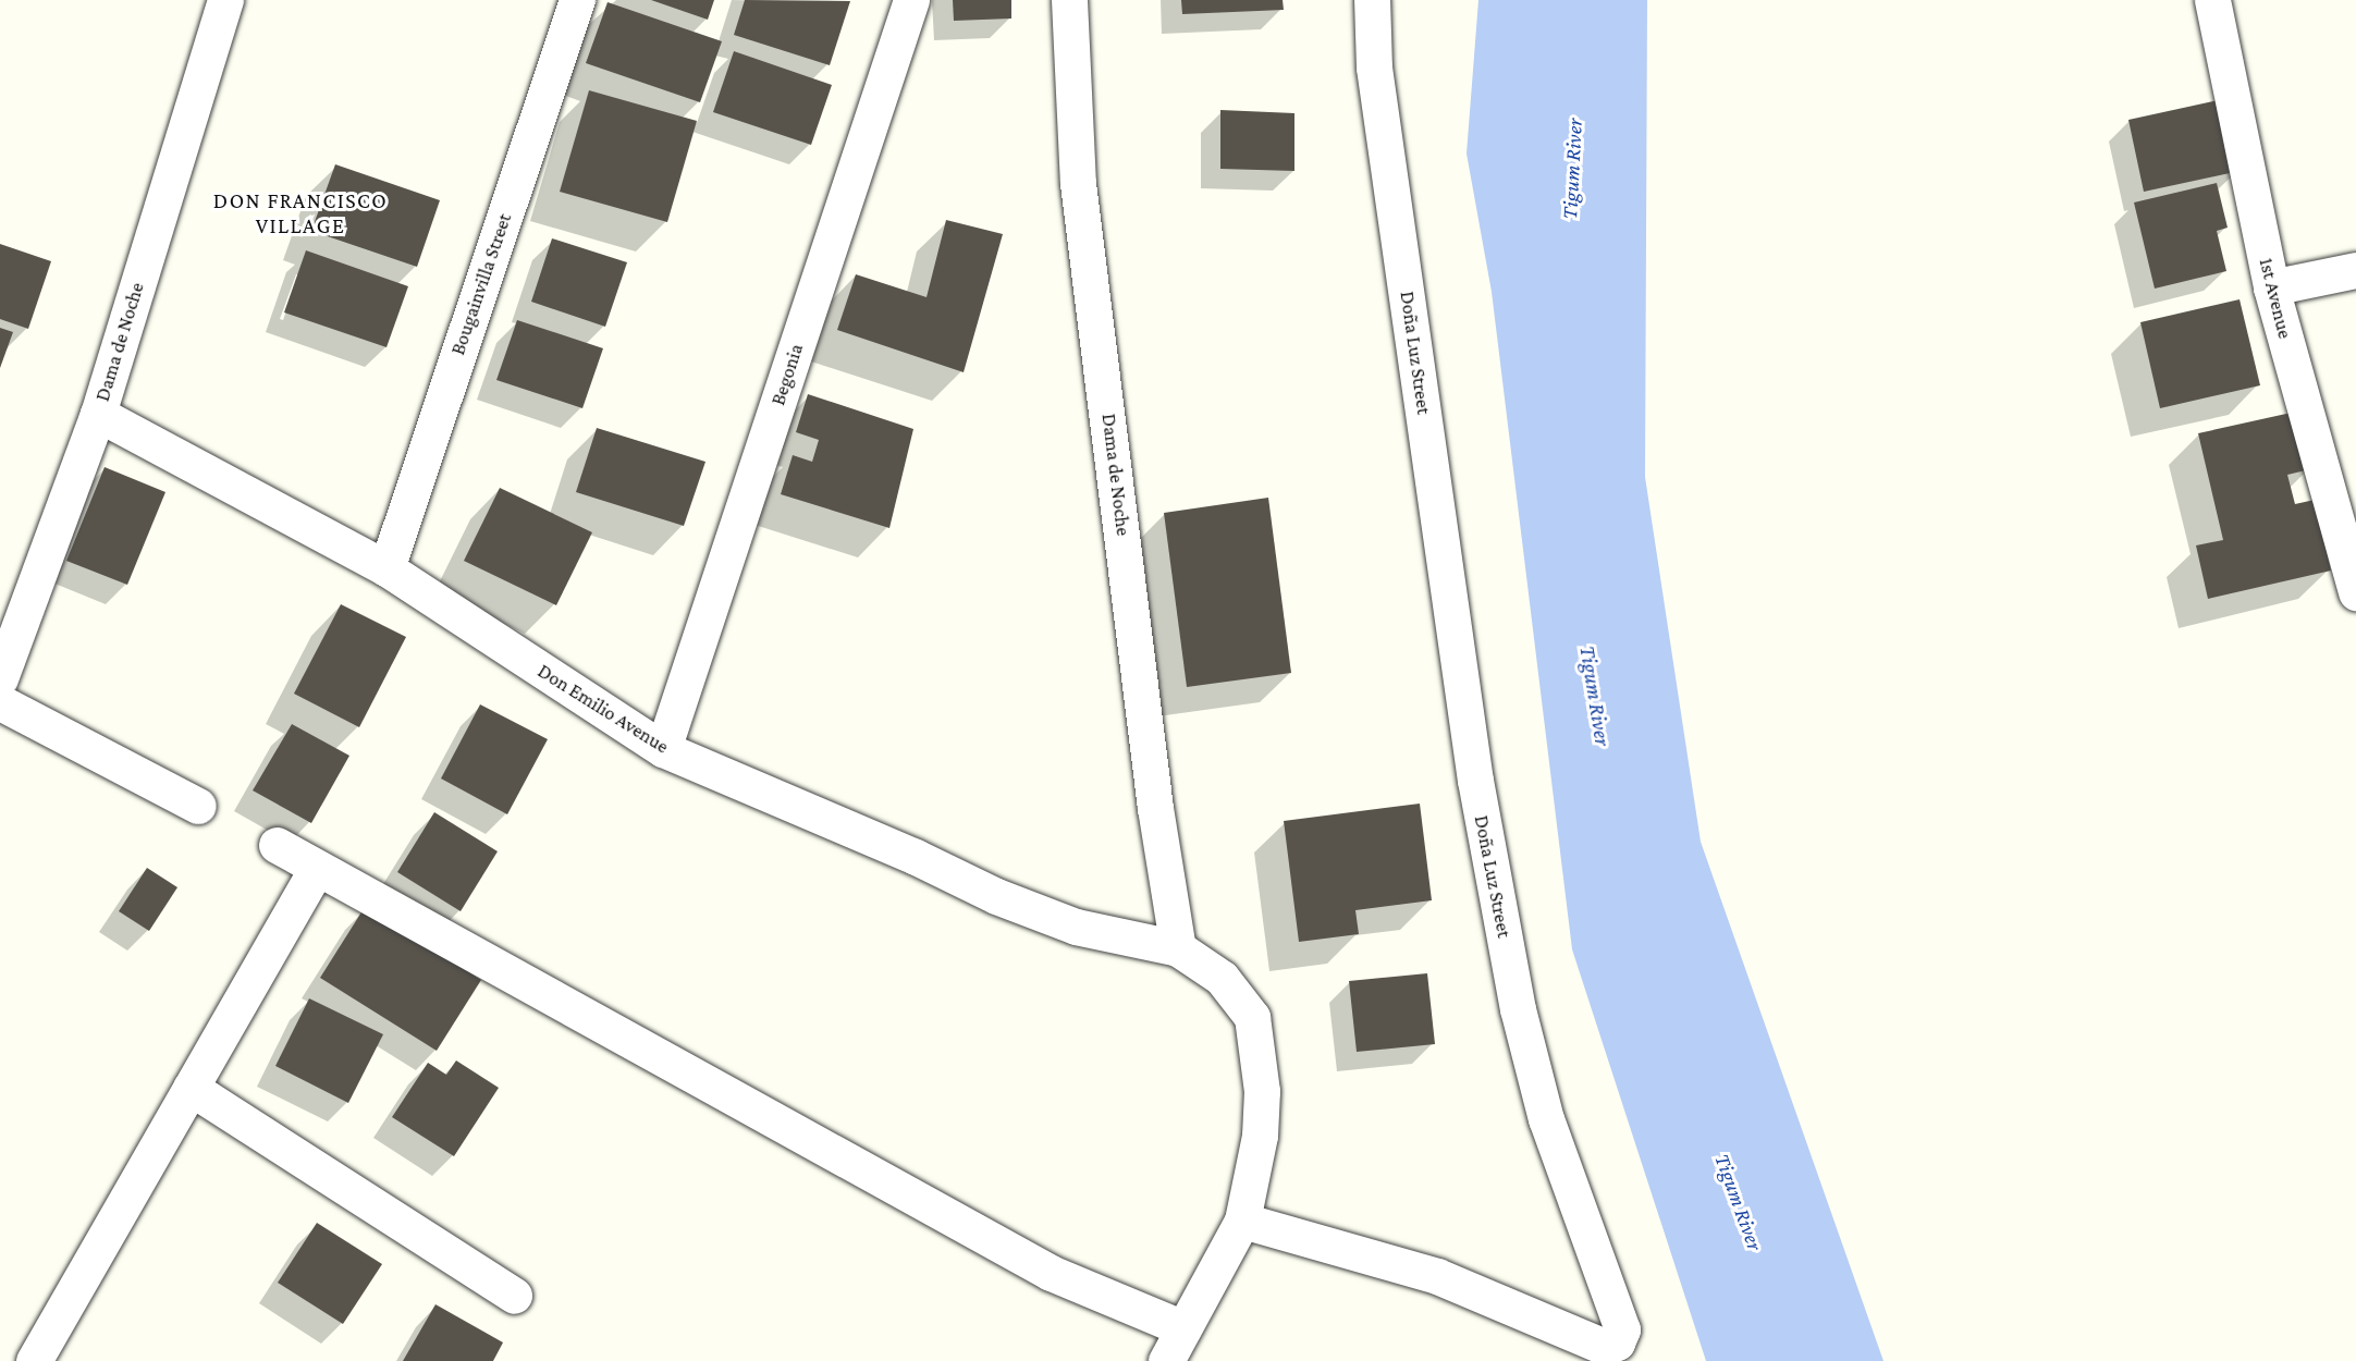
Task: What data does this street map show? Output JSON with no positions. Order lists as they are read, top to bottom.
{
  "streets": {
    "street": [
      "Bougainvilla Street",
      "1st Avenue",
      "Dama de Noche",
      "Doña Luz Street",
      "Begonia",
      "Don Emilio Avenue"
    ]
  },
  "crossings": [
    ["Bougainvilla Street", "Don Emilio Avenue"],
    ["Dama de Noche", "Don Emilio Avenue"],
    ["Begonia", "Don Emilio Avenue"]
  ],
  "districts": ["DON FRANCISCO VILLAGE"],
  "water": ["Tigum River"]
}
